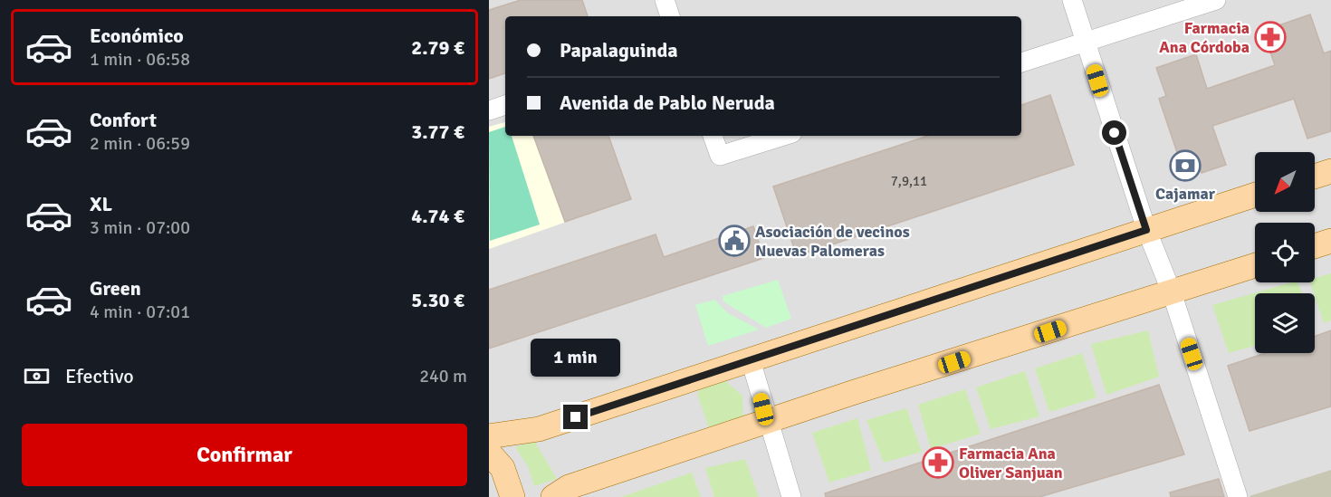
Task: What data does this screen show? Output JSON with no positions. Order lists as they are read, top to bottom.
{
  "places": {
    "pharmacy": ["Farmacia Ana Córdoba", "Farmacia Ana Oliver Sanjuan"],
    "bank": ["Cajamar"],
    "public building": ["Asociación de vecinos Nuevas Palomeras"]
  },
  "house_numbers": ["7,9,11"],
  "north": "bottom left",
  "page": {
    "list": [
      {
        "name": "Económico",
        "note": "1 min · 06:58",
        "value": "2.79 €"
      },
      {
        "name": "Confort",
        "note": "2 min · 06:59",
        "value": "3.77 €"
      },
      {
        "name": "XL",
        "note": "3 min · 07:00",
        "value": "4.74 €"
      },
      {
        "name": "Green",
        "note": "4 min · 07:01",
        "value": "5.30 €"
      }
    ],
    "banner": ["Papalaguinda", "Avenida de Pablo Neruda"],
    "bubble": "1 min",
    "pay": ["Efectivo", "240 m"],
    "buttons": "Confirmar"
  }
}
